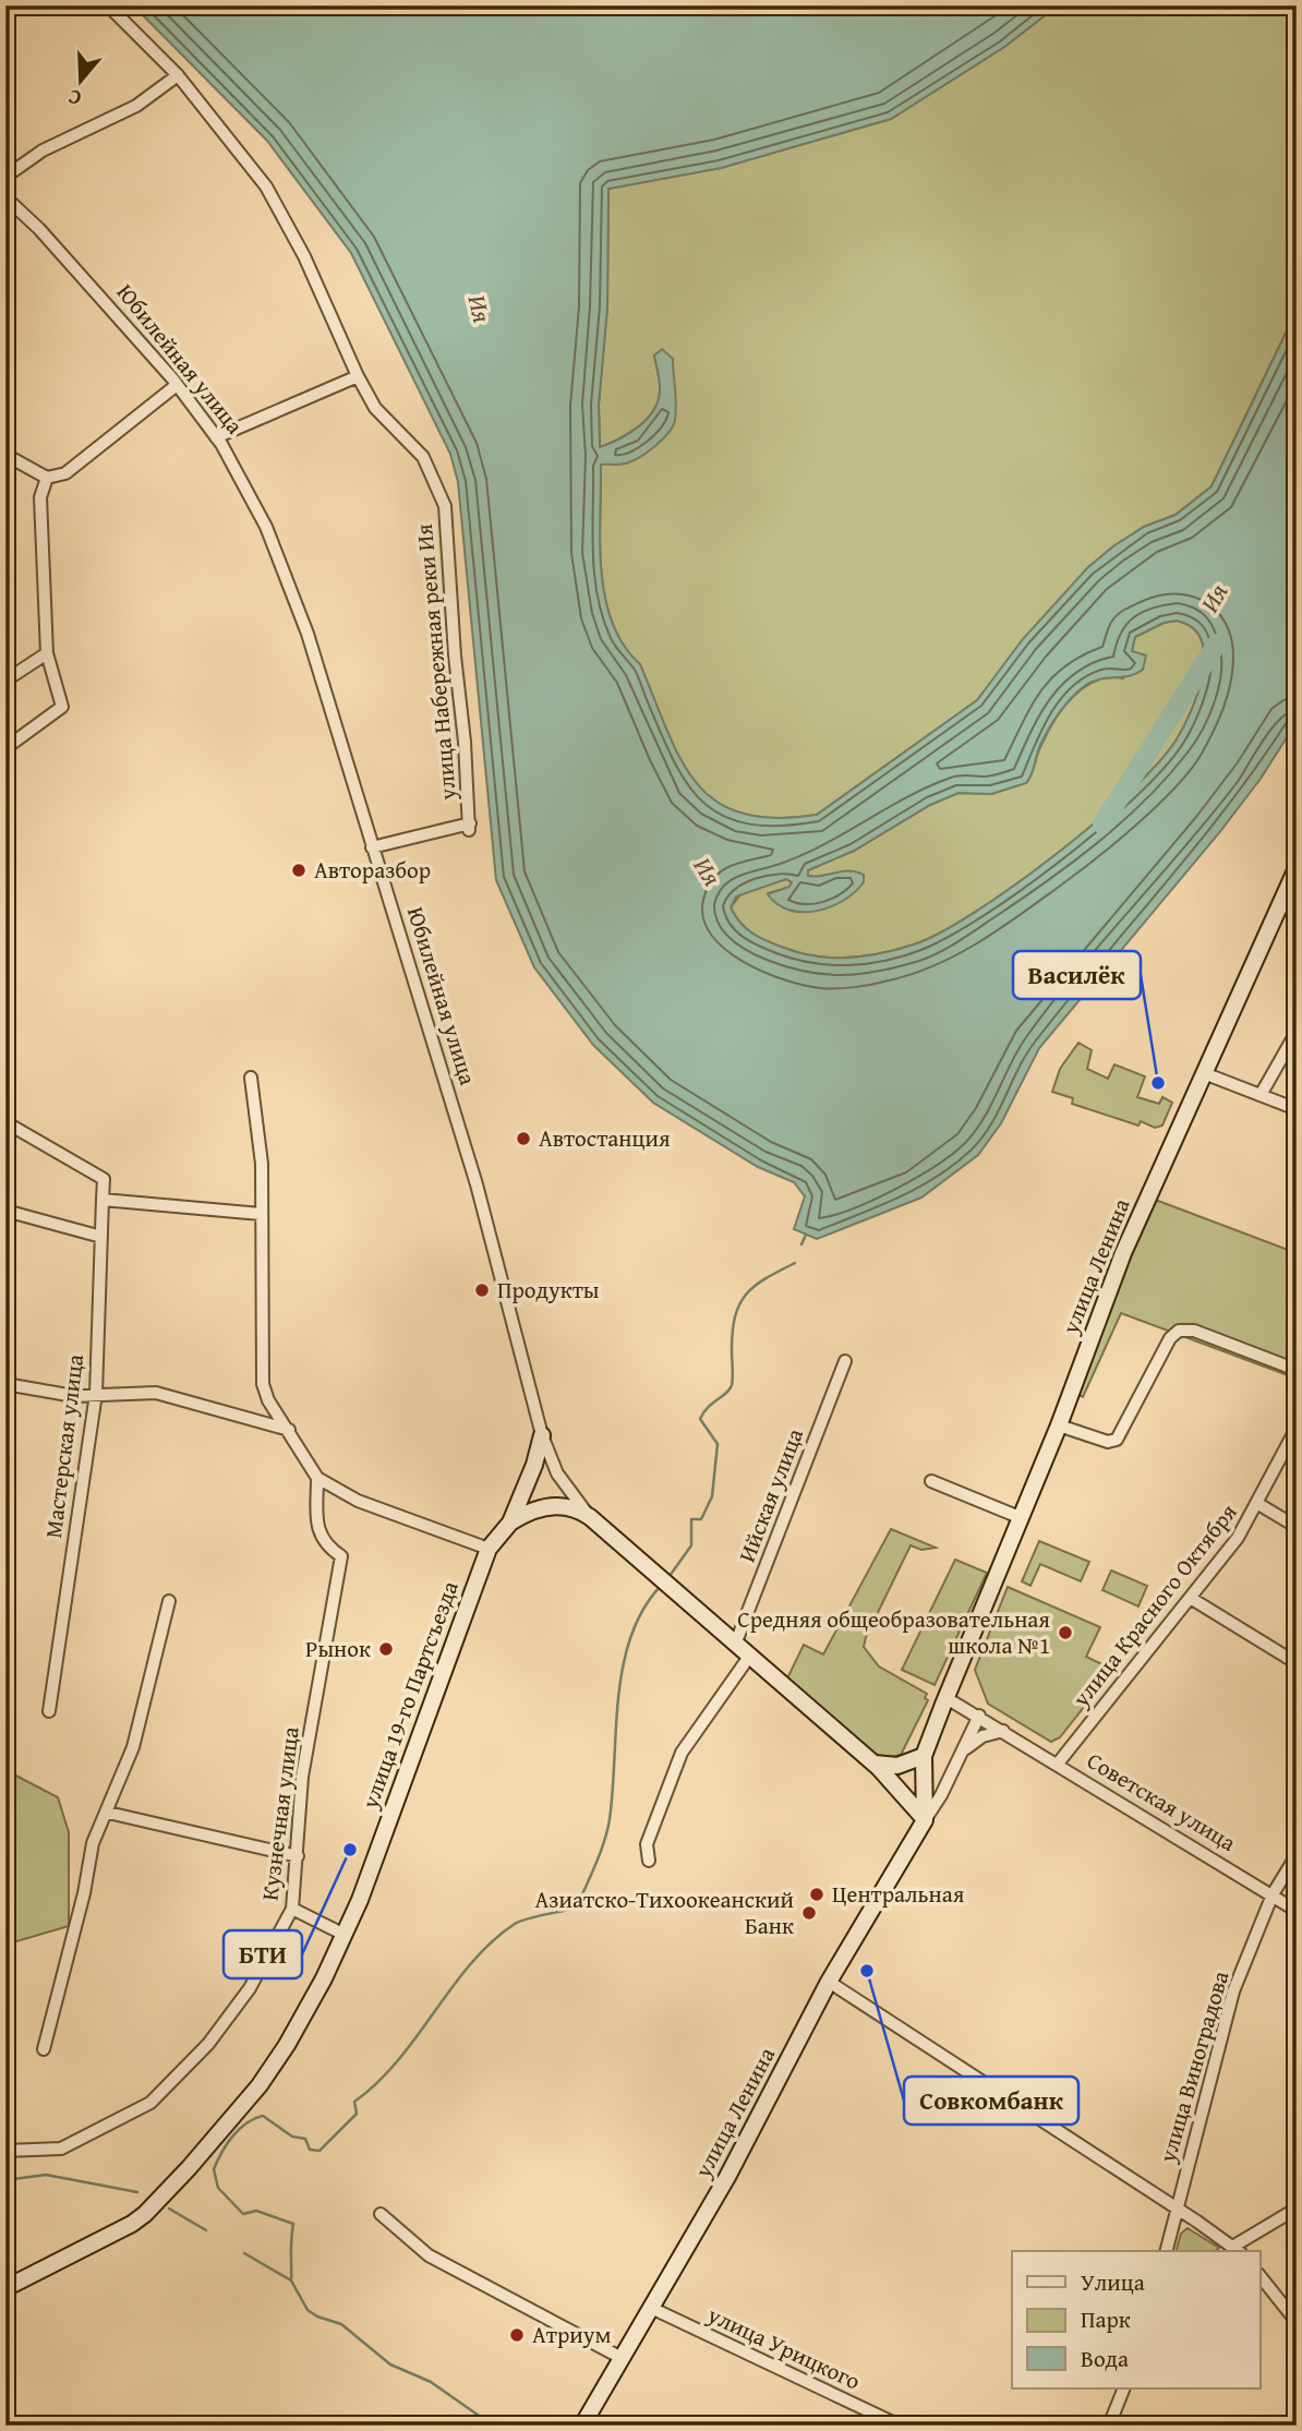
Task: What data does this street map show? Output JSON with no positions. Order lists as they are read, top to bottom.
{
  "streets": {
    "main road": ["Юбилейная улица", "улица Ленина", "улица 19-го Партсъезда"],
    "street": [
      "улица Набережная реки Ия",
      "Мастерская улица",
      "Ийская улица",
      "улица Красного Октября",
      "Советская улица",
      "Кузнечная улица",
      "улица Виноградова",
      "улица Урицкого"
    ]
  },
  "crossings": [
    ["Юбилейная улица", "улица Набережная реки Ия"],
    ["Юбилейная улица", "улица Ленина"],
    ["Юбилейная улица", "Ийская улица"],
    ["Юбилейная улица", "улица 19-го Партсъезда"],
    ["улица Ленина", "Советская улица"],
    ["улица Ленина", "улица Урицкого"],
    ["улица Красного Октября", "Советская улица"],
    ["Советская улица", "улица Виноградова"]
  ],
  "water": ["Ия"],
  "places": [
    "Авторазбор",
    "Василёк",
    "Автостанция",
    "Продукты",
    "Средняя общеобразовательная школа №1",
    "Рынок",
    "БТИ",
    "Центральная",
    "Азиатско-Тихоокеанский Банк",
    "Совкомбанк",
    "Атриум"
  ],
  "legend": ["Улица", "Парк", "Вода"],
  "north": "bottom"
}
